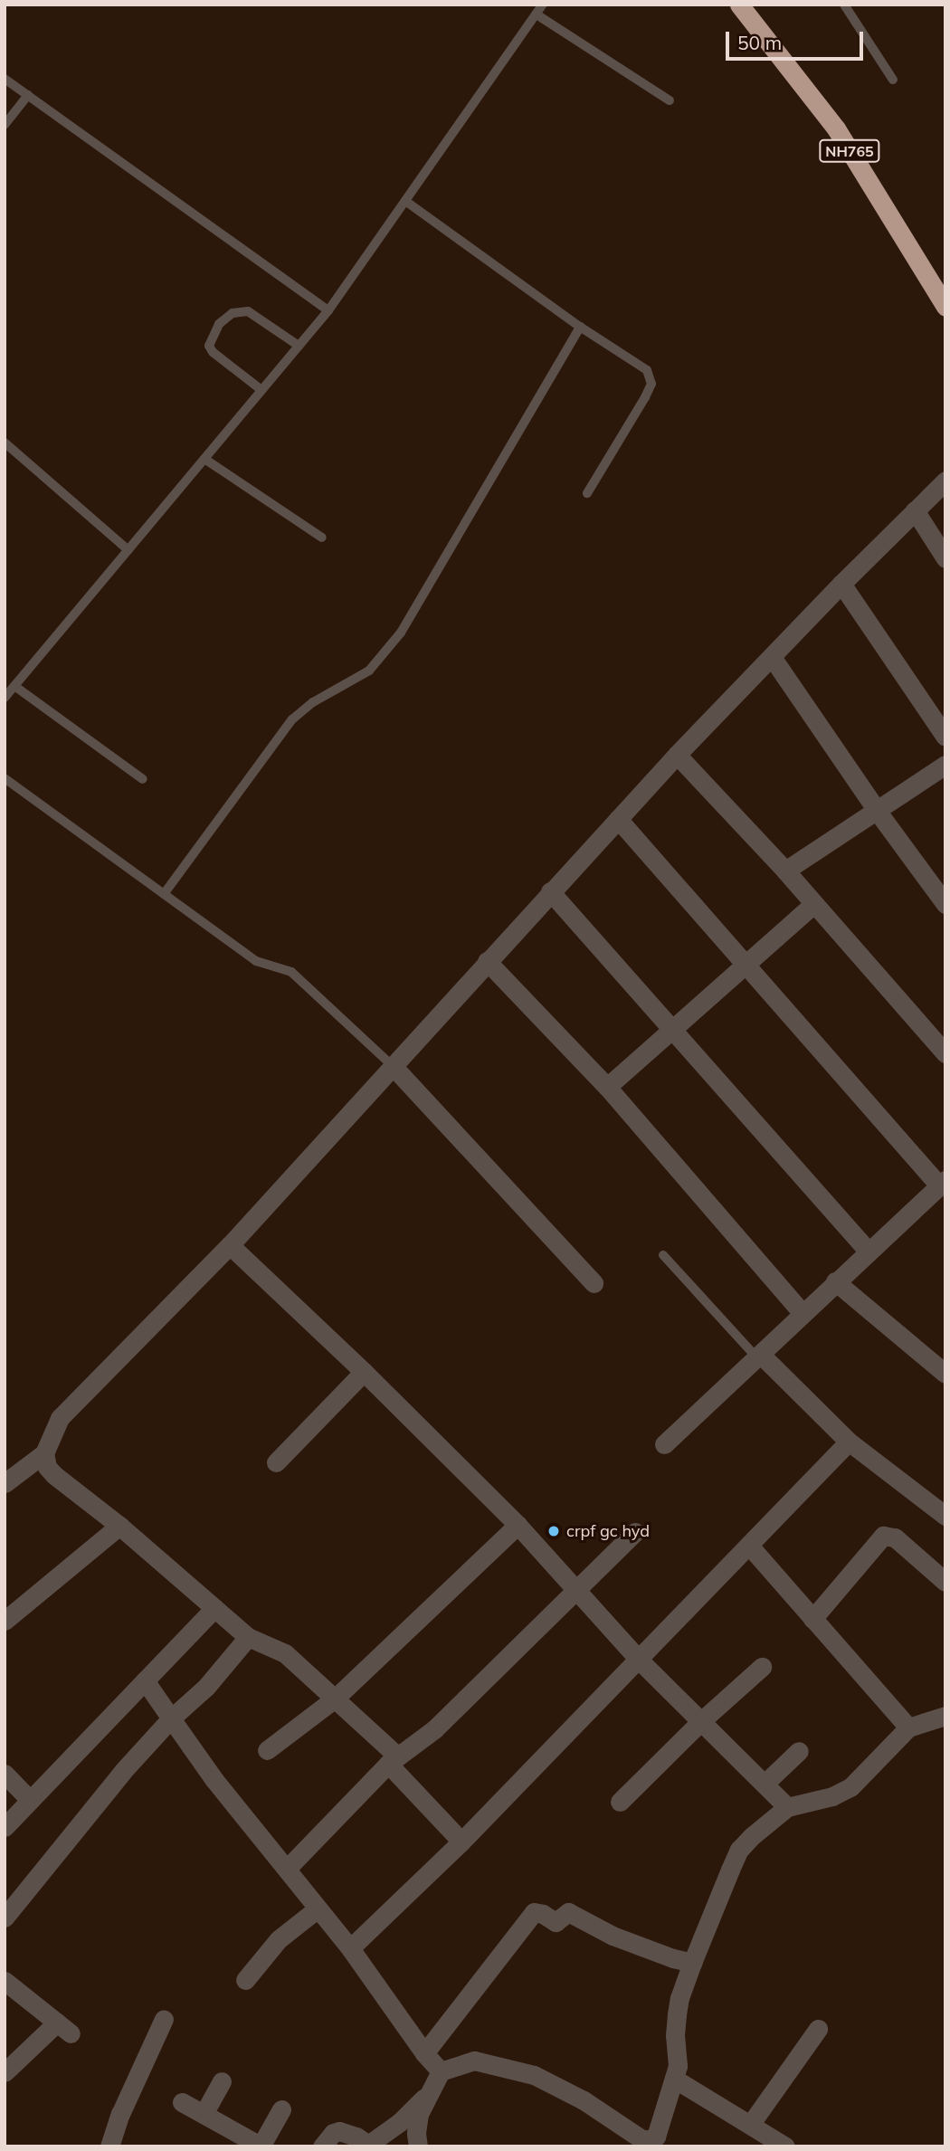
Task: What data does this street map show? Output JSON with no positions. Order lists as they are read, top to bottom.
{
  "streets": {
    "highway": ["NH765"]
  },
  "places": ["crpf gc hyd"],
  "scale_bar": "50 m"
}
